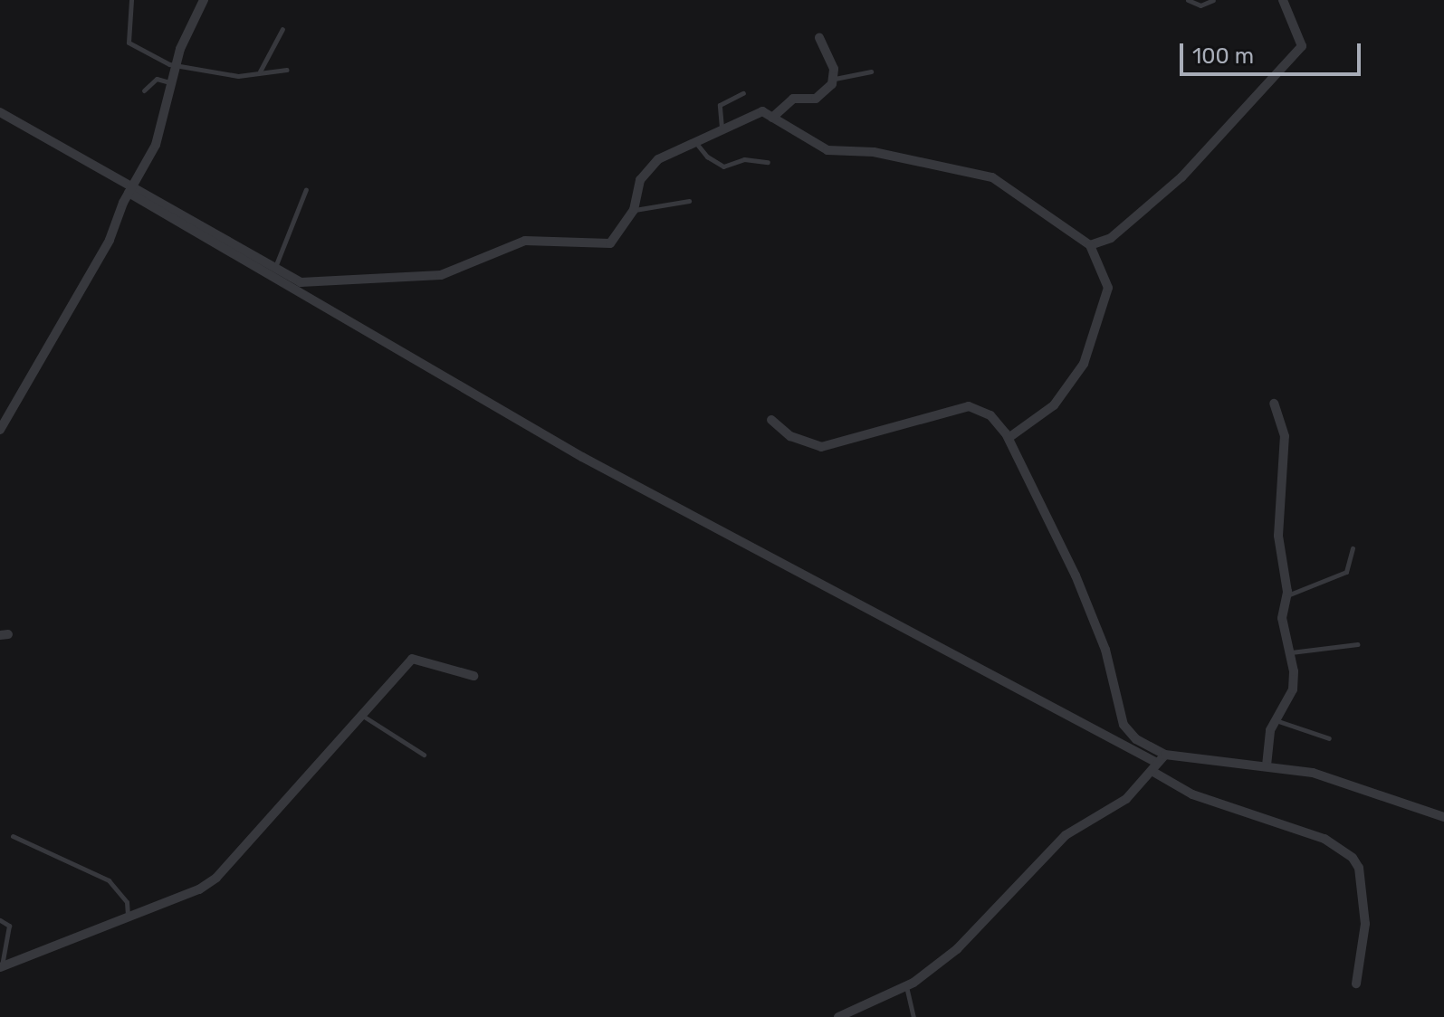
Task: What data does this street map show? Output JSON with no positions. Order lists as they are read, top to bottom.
{
  "scale_bar": "100 m"
}
